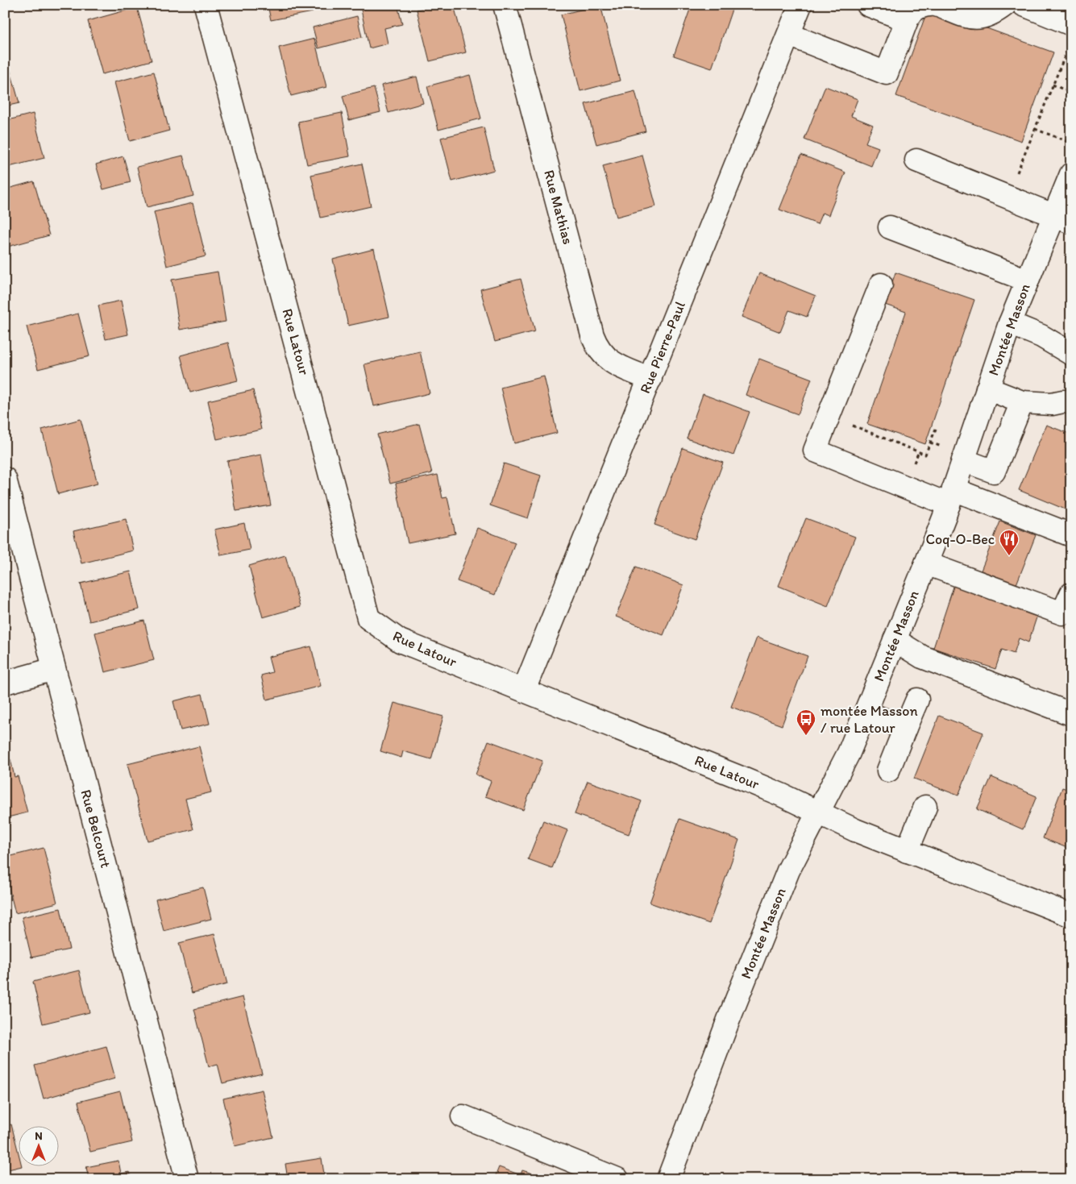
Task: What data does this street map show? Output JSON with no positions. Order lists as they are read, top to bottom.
{
  "streets": {
    "street": [
      "Rue Mathias",
      "Montée Masson",
      "Rue Latour",
      "Rue Pierre-Paul",
      "Rue Belcourt"
    ]
  },
  "crossings": [
    ["Rue Mathias", "Rue Pierre-Paul"],
    ["Montée Masson", "Rue Latour"],
    ["Rue Latour", "Rue Pierre-Paul"]
  ],
  "places": {
    "restaurant": ["Coq-O-Bec"],
    "bus stop": ["montée Masson / rue Latour"]
  },
  "north": "top"
}
